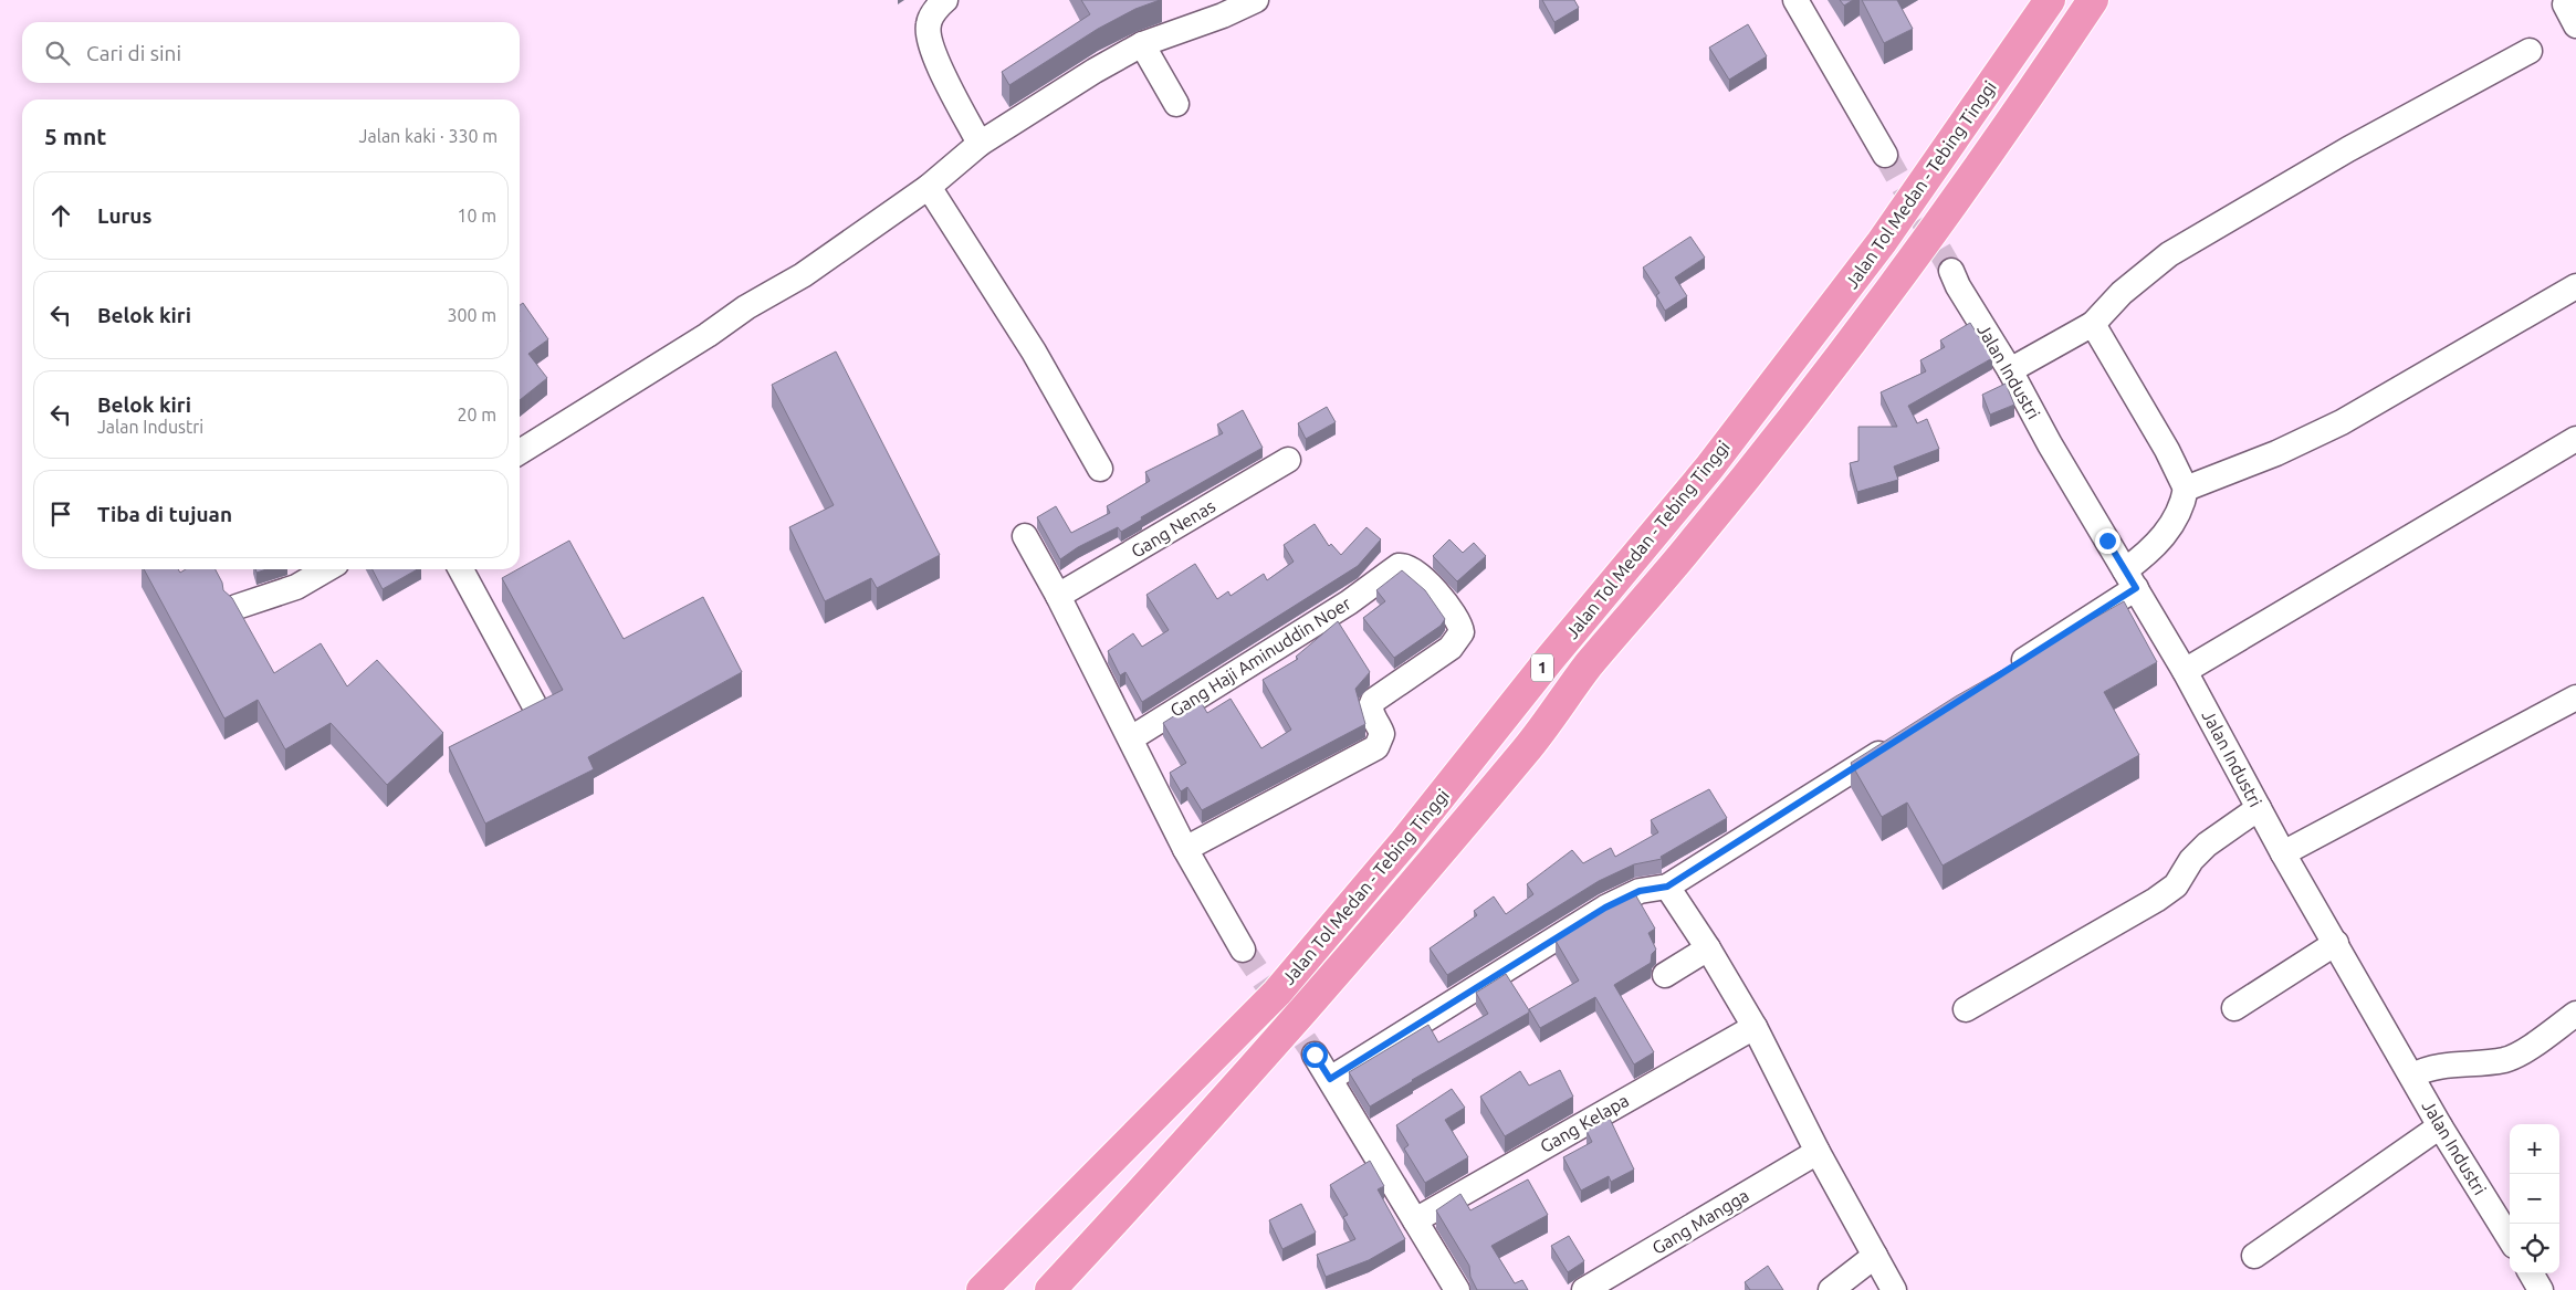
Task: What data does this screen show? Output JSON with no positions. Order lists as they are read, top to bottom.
{
  "streets": {
    "highway": ["Jalan Tol Medan - Tebing Tinggi", "1"],
    "street": [
      "Jalan Industri",
      "Gang Nenas",
      "Gang Haji Aminuddin Noer",
      "Gang Kelapa",
      "Gang Mangga"
    ]
  },
  "page": {
    "search": "Cari di sini",
    "heading": ["5 mnt", "Jalan kaki · 330 m"],
    "list": [
      ["Lurus", "10 m"],
      ["Belok kiri", "300 m"],
      ["Belok kiri", "Jalan Industri", "20 m"],
      "Tiba di tujuan"
    ],
    "map_buttons": ["+", "−"]
  }
}
